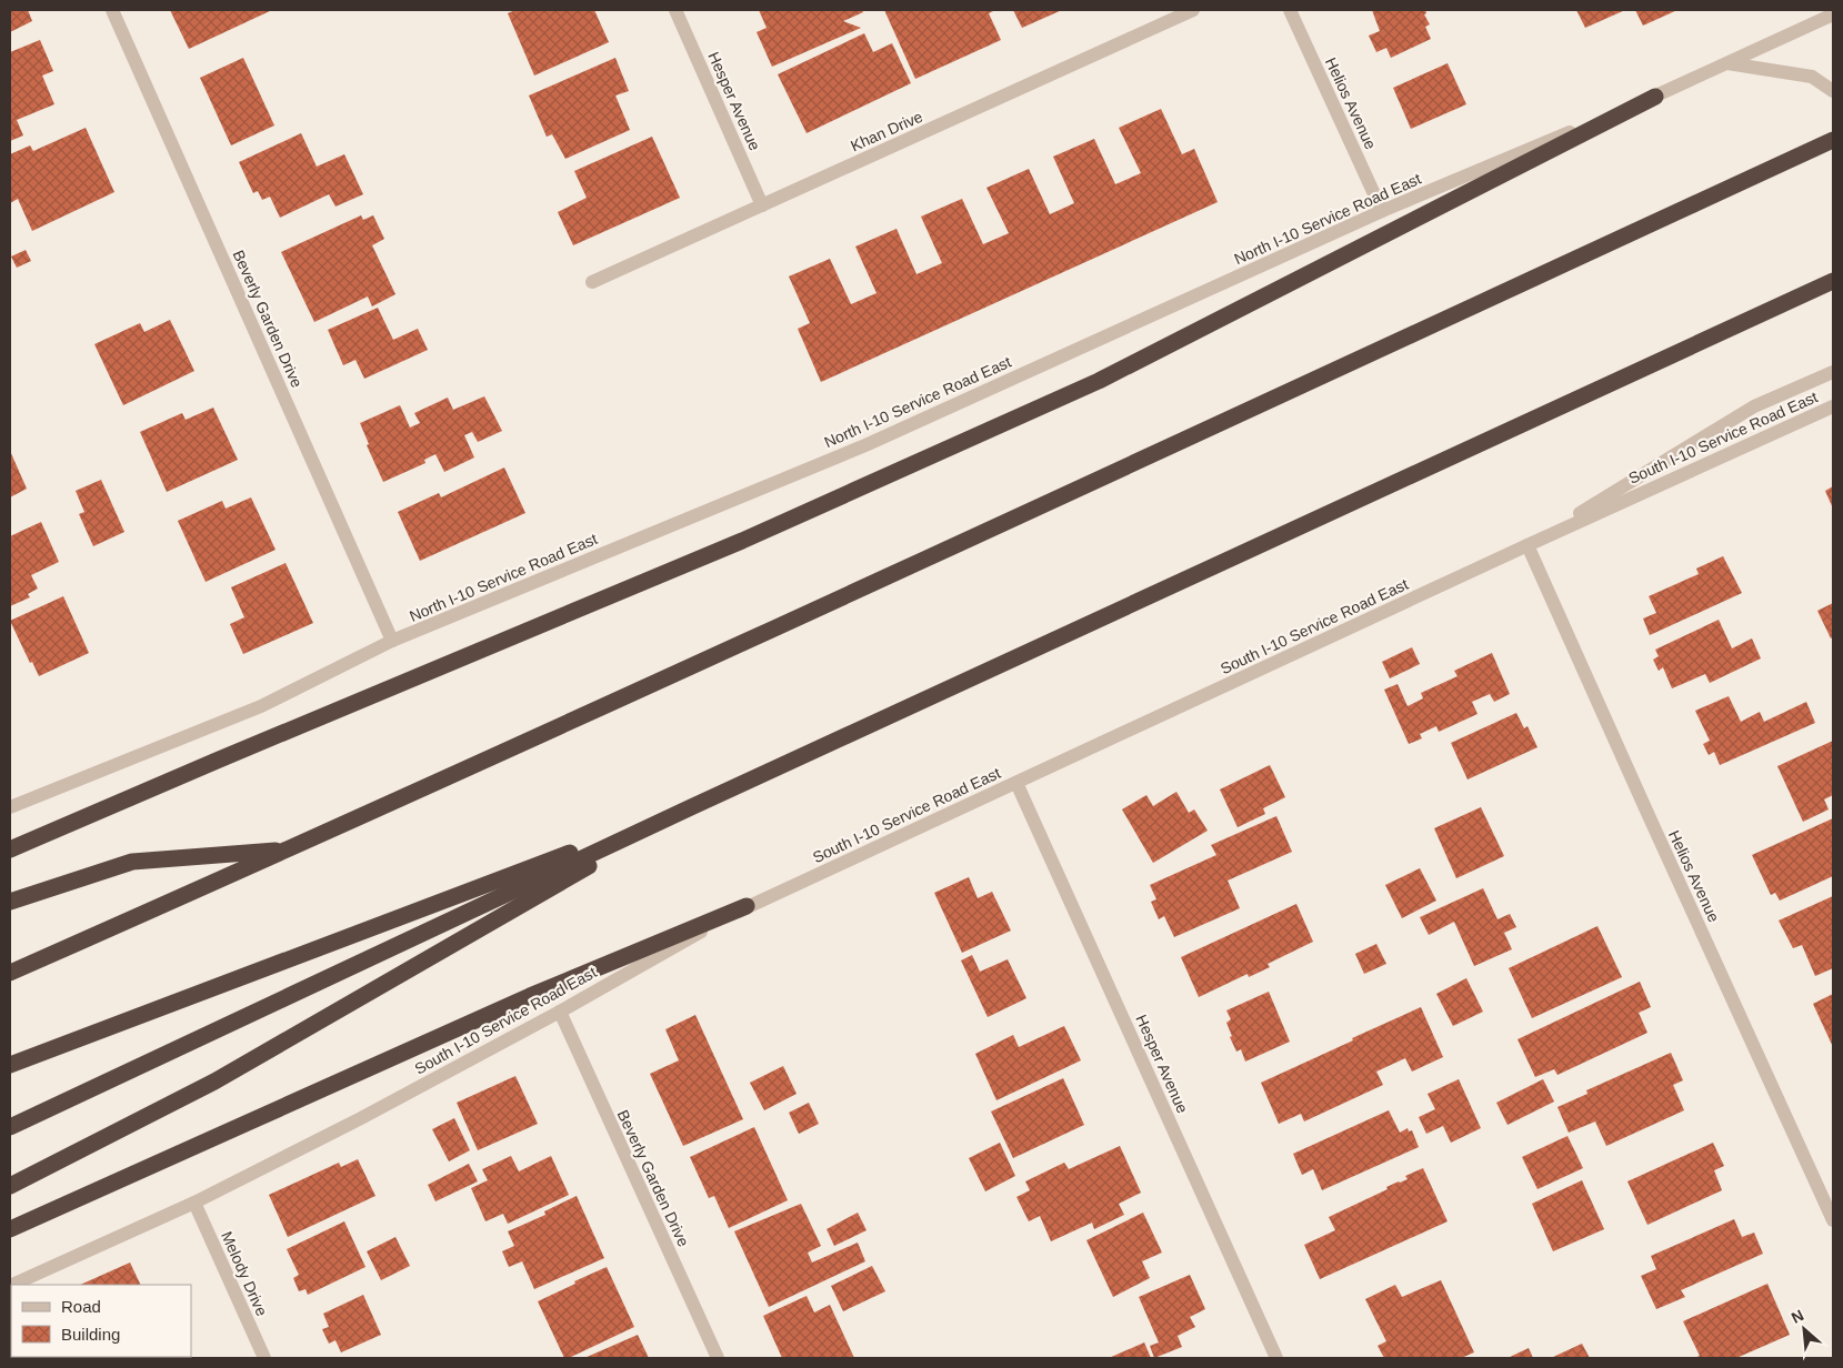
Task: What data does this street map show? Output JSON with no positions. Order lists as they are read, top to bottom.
{
  "streets": {
    "street": [
      "Hesper Avenue",
      "Helios Avenue",
      "Khan Drive",
      "North I-10 Service Road East",
      "Beverly Garden Drive",
      "South I-10 Service Road East",
      "Melody Drive"
    ]
  },
  "crossings": [
    ["Hesper Avenue", "Khan Drive"],
    ["Hesper Avenue", "South I-10 Service Road East"],
    ["Helios Avenue", "North I-10 Service Road East"],
    ["Helios Avenue", "South I-10 Service Road East"],
    ["North I-10 Service Road East", "Beverly Garden Drive"],
    ["Beverly Garden Drive", "South I-10 Service Road East"],
    ["South I-10 Service Road East", "Melody Drive"]
  ],
  "legend": ["Road", "Building"],
  "north": "top left"
}
